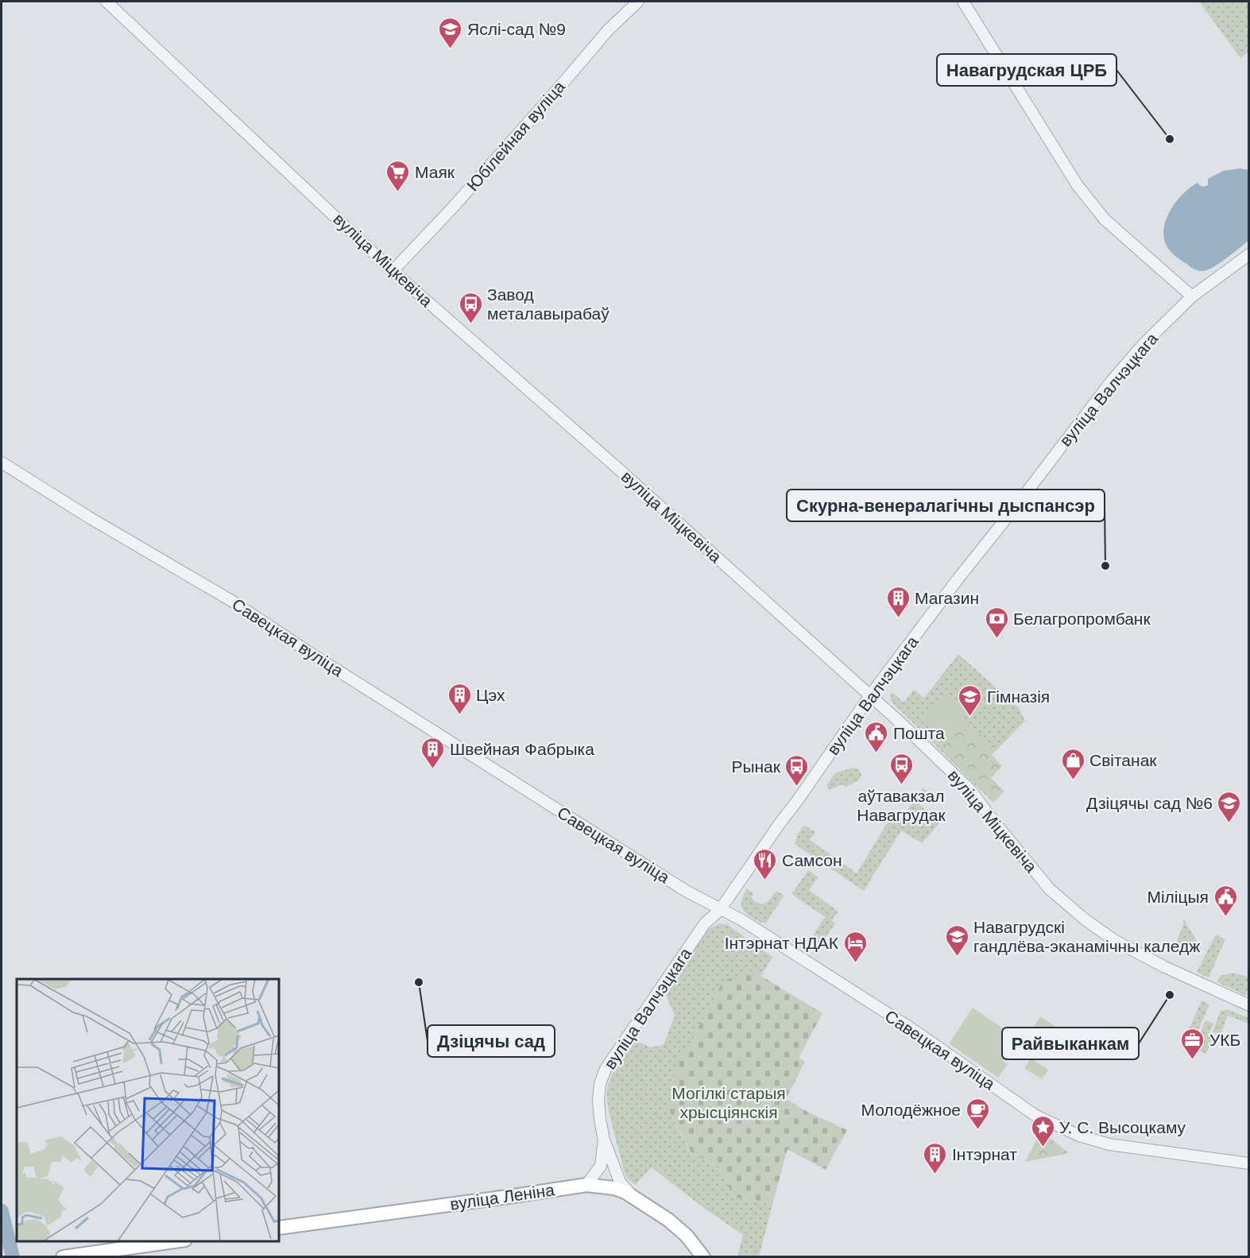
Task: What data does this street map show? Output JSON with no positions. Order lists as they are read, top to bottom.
{
  "streets": {
    "main road": ["вуліца Леніна"],
    "street": [
      "Юбілейная вуліца",
      "вуліца Міцкевіча",
      "вуліца Валчэцкага",
      "Савецкая вуліца"
    ]
  },
  "crossings": [
    ["Юбілейная вуліца", "вуліца Міцкевіча"],
    ["вуліца Міцкевіча", "вуліца Валчэцкага"],
    ["вуліца Валчэцкага", "Савецкая вуліца"],
    ["вуліца Валчэцкага", "вуліца Леніна"]
  ],
  "parks": ["Могілкі старыя хрысціянскія"],
  "places": {
    "school or university": [
      "Яслі-сад №9",
      "Гімназія",
      "Дзіцячы сад №6",
      "Навагрудскі гандлёва-эканамічны каледж"
    ],
    "other": [
      "Навагрудская ЦРБ",
      "Скурна-венералагічны дыспансэр",
      "Дзіцячы сад",
      "Райвыканкам"
    ],
    "supermarket": ["Маяк"],
    "bus stop": ["Завод металавырабаў", "аўтавакзал Навагрудак", "Рынак"],
    "building": [
      "Магазин",
      "Цэх",
      "Швейная Фабрыка",
      "Інтэрнат"
    ],
    "bank": ["Белагропромбанк"],
    "public building": ["Пошта", "Міліцыя"],
    "shop": ["Світанак"],
    "restaurant": ["Самсон"],
    "hotel": ["Інтэрнат НДАК"],
    "office": ["УКБ"],
    "cafe": ["Молодёжное"],
    "place": ["У. С. Высоцкаму"]
  }
}
